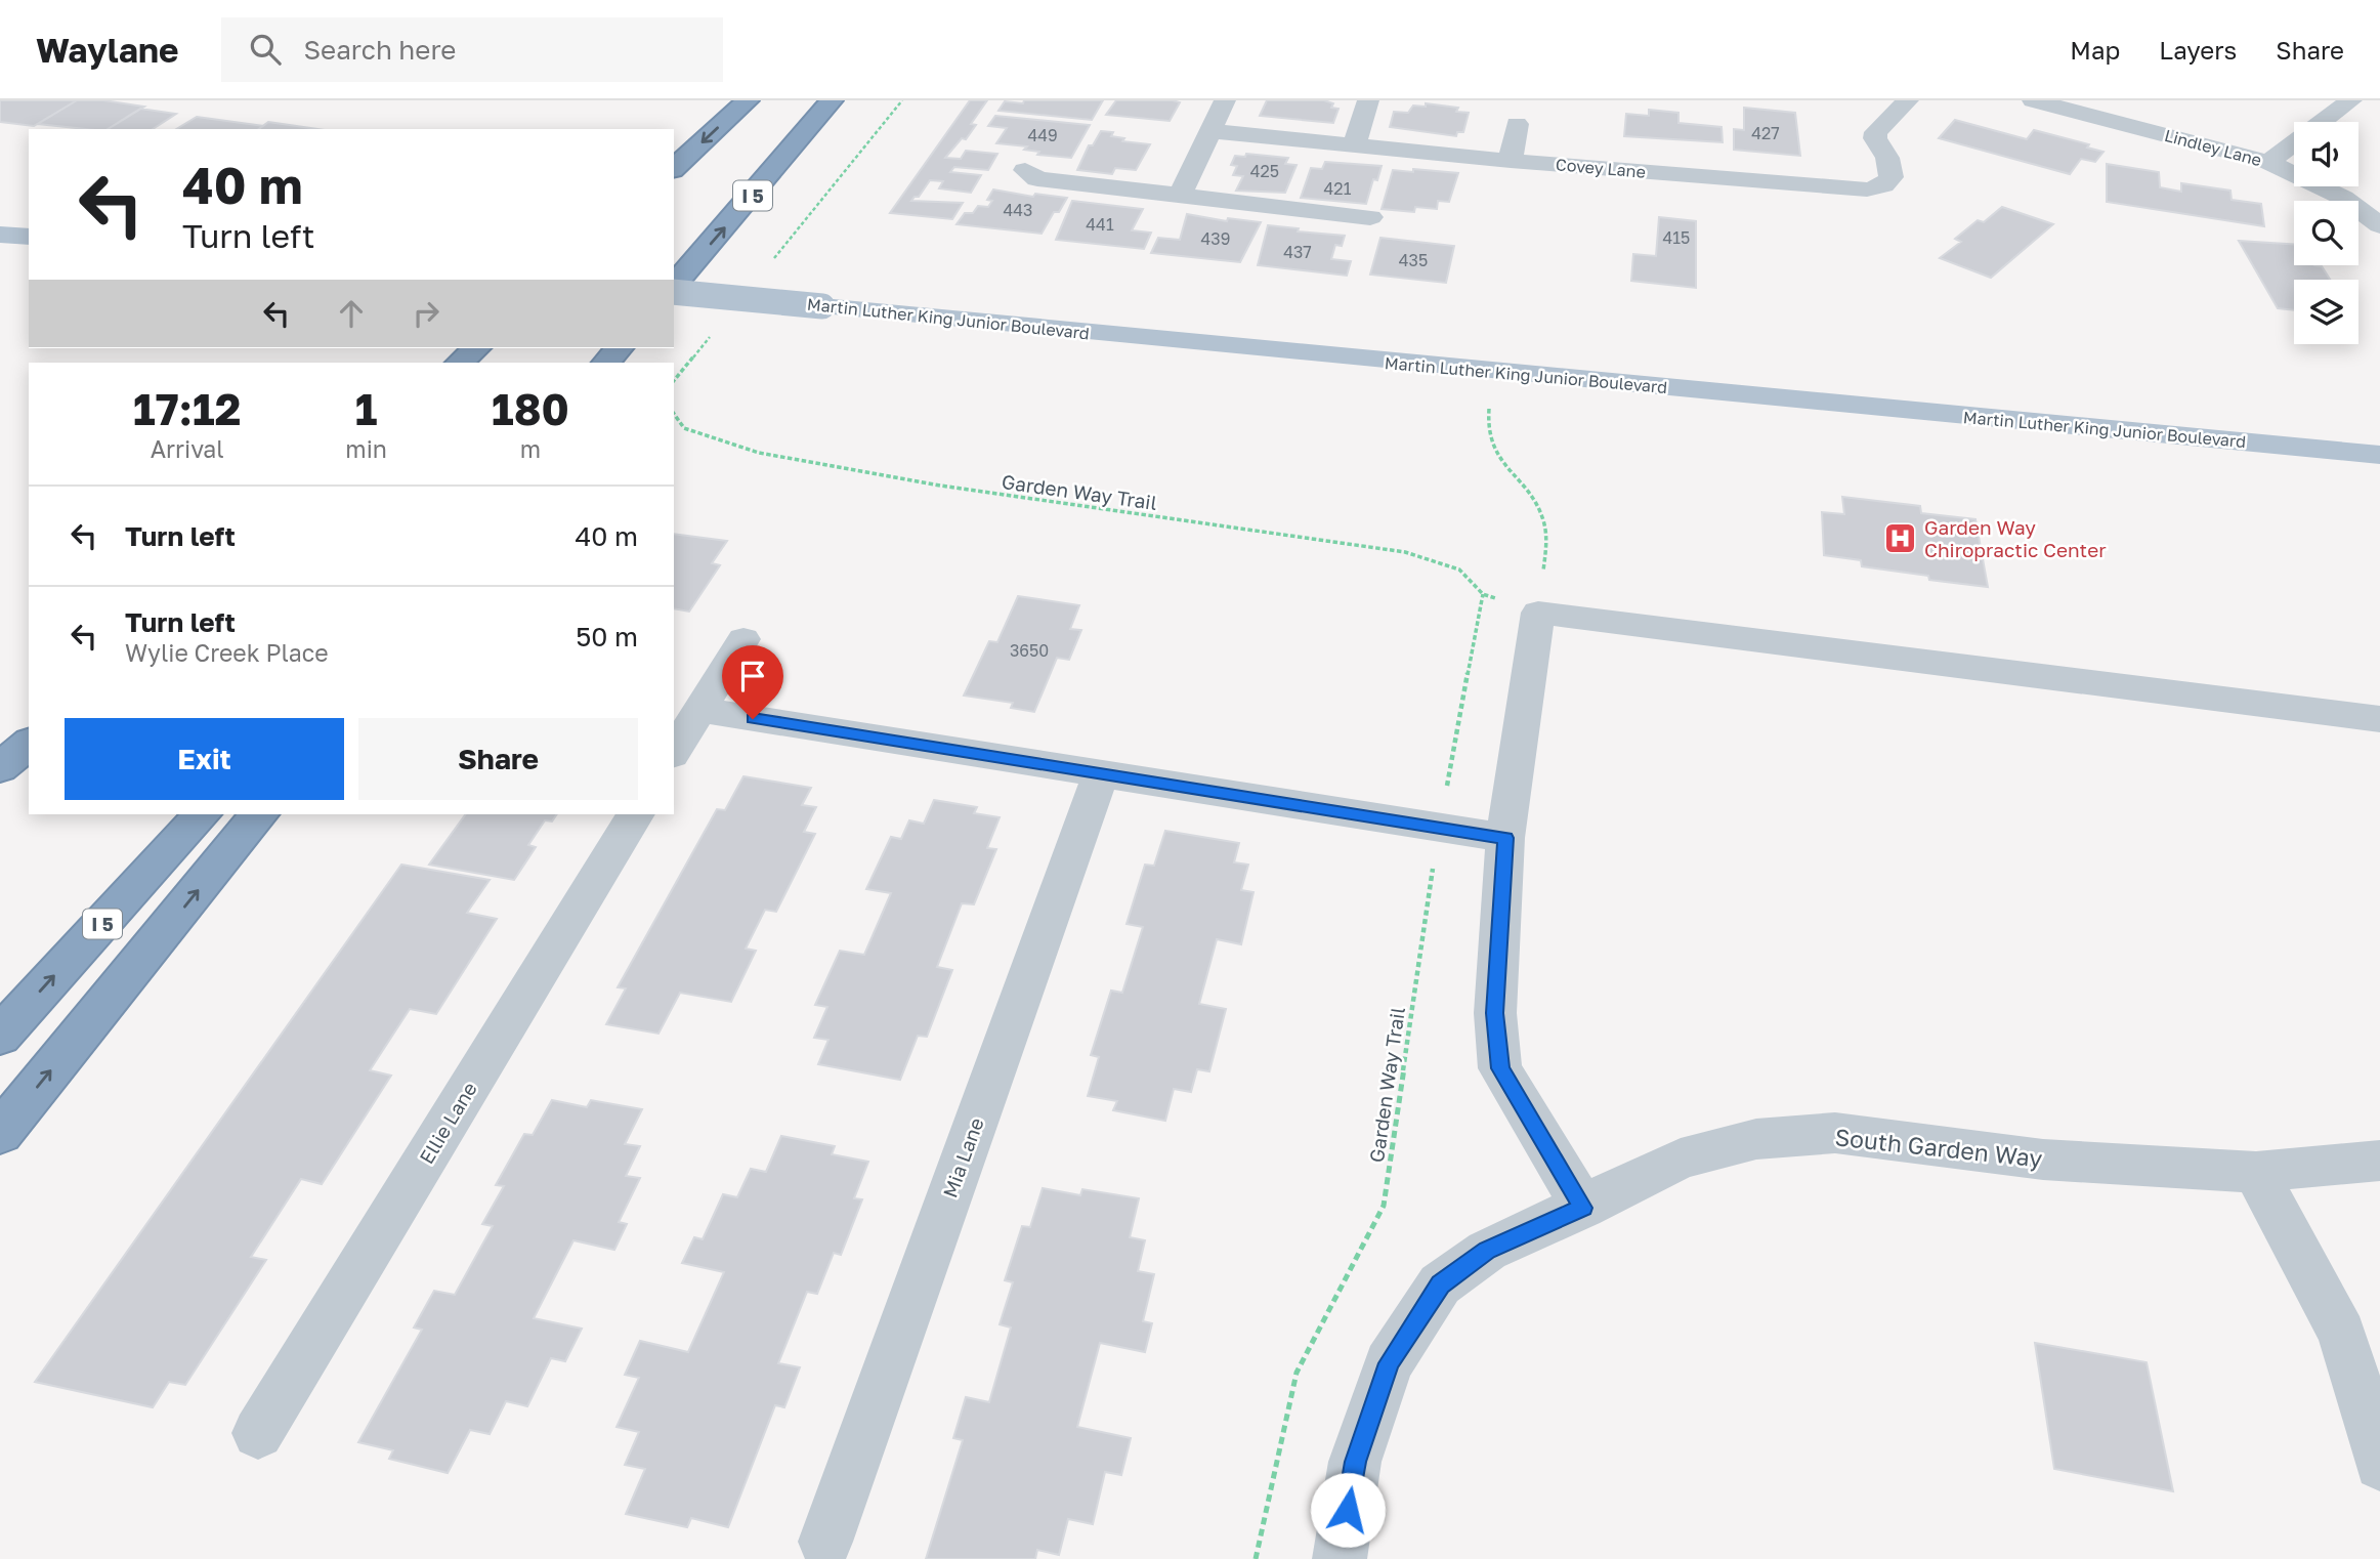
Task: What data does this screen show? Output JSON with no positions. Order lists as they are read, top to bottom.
{
  "streets": {
    "highway": ["I 5"],
    "main road": ["Martin Luther King Junior Boulevard"],
    "street": [
      "Lindley Lane",
      "Covey Lane",
      "Ellie Lane",
      "South Garden Way",
      "Mia Lane"
    ],
    "path": ["Garden Way Trail"]
  },
  "places": {
    "hospital": ["Garden Way Chiropractic Center"]
  },
  "house_numbers": [
    "427",
    "449",
    "425",
    "421",
    "443",
    "441",
    "415",
    "439",
    "437",
    "435",
    "3650"
  ],
  "page": {
    "header": "Waylane",
    "search": "Search here",
    "nav": ["Map", "Layers", "Share"],
    "turn": ["40 m", "Turn left"],
    "eta": [
      "17:12",
      "Arrival",
      "1",
      "min",
      "180",
      "m"
    ],
    "list": [
      {
        "name": "Turn left",
        "value": "40 m"
      },
      {
        "name": "Turn left",
        "note": "Wylie Creek Place",
        "value": "50 m"
      }
    ],
    "buttons": ["Exit", "Share"]
  }
}
